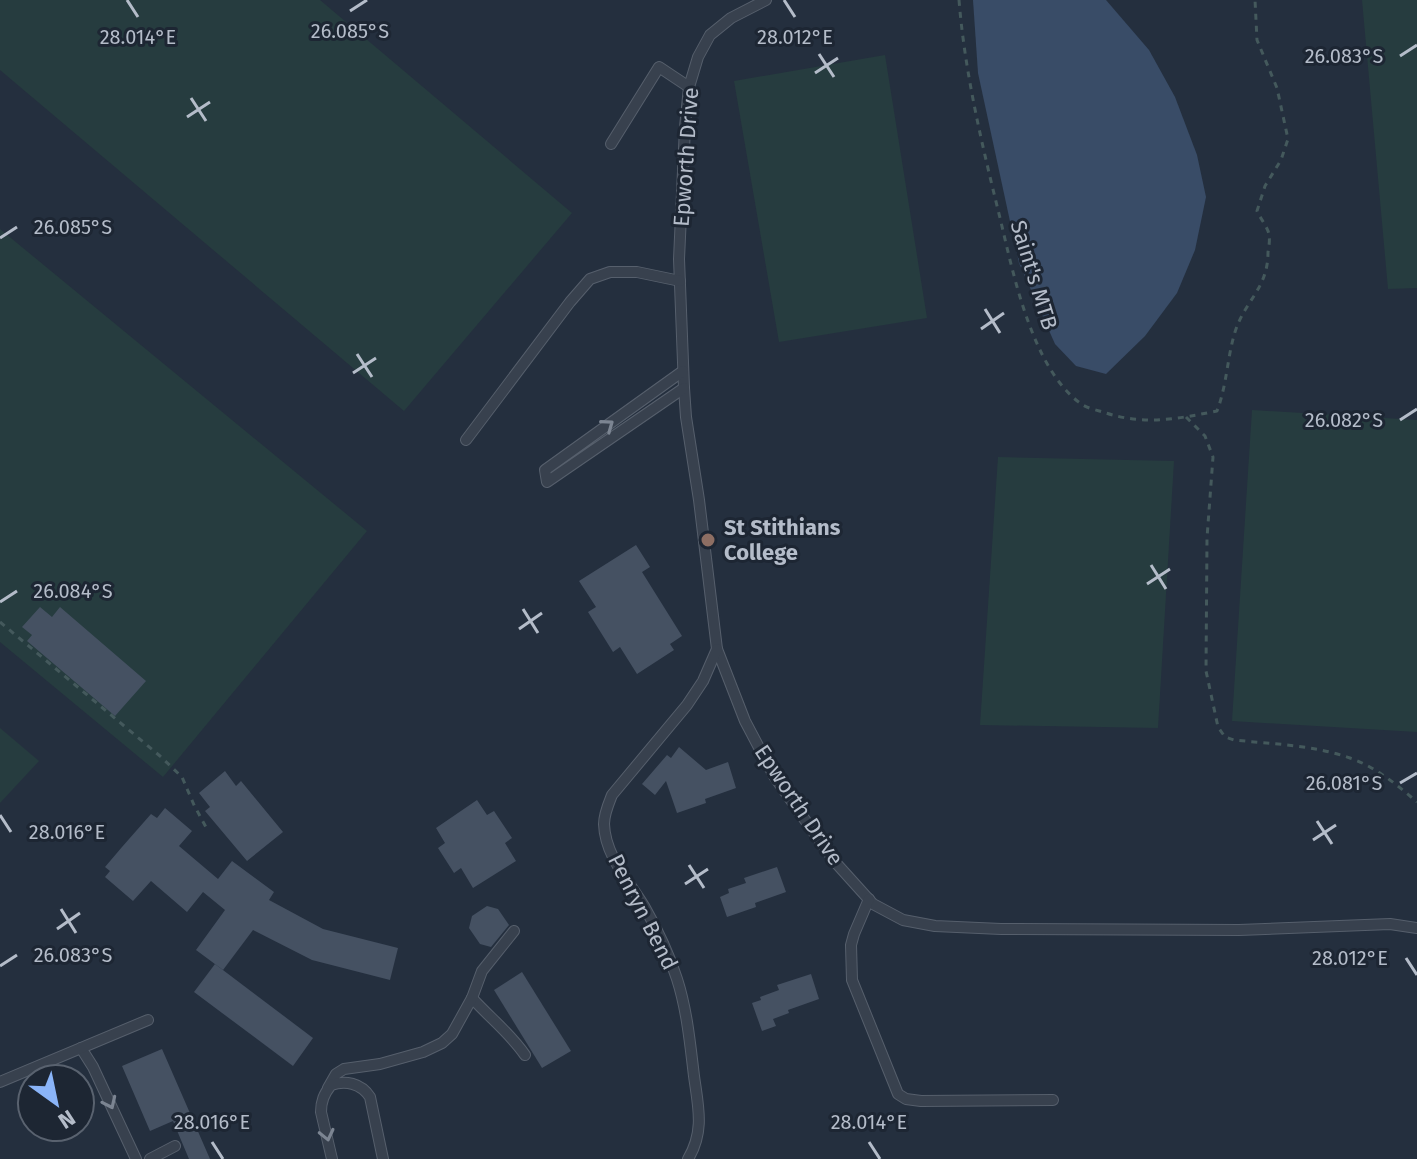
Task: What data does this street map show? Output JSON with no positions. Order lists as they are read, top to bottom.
{
  "streets": {
    "lane": ["Epworth Drive", "Penryn Bend"],
    "path": ["Saint's MTB"]
  },
  "crossings": [
    ["Epworth Drive", "Penryn Bend"]
  ],
  "places": ["St Stithians College"],
  "north": "bottom right",
  "coordinates": [
    "26.085°S",
    "28.014°E",
    "28.012°E",
    "26.083°S",
    "26.082°S",
    "26.084°S",
    "26.081°S",
    "28.016°E"
  ]
}
